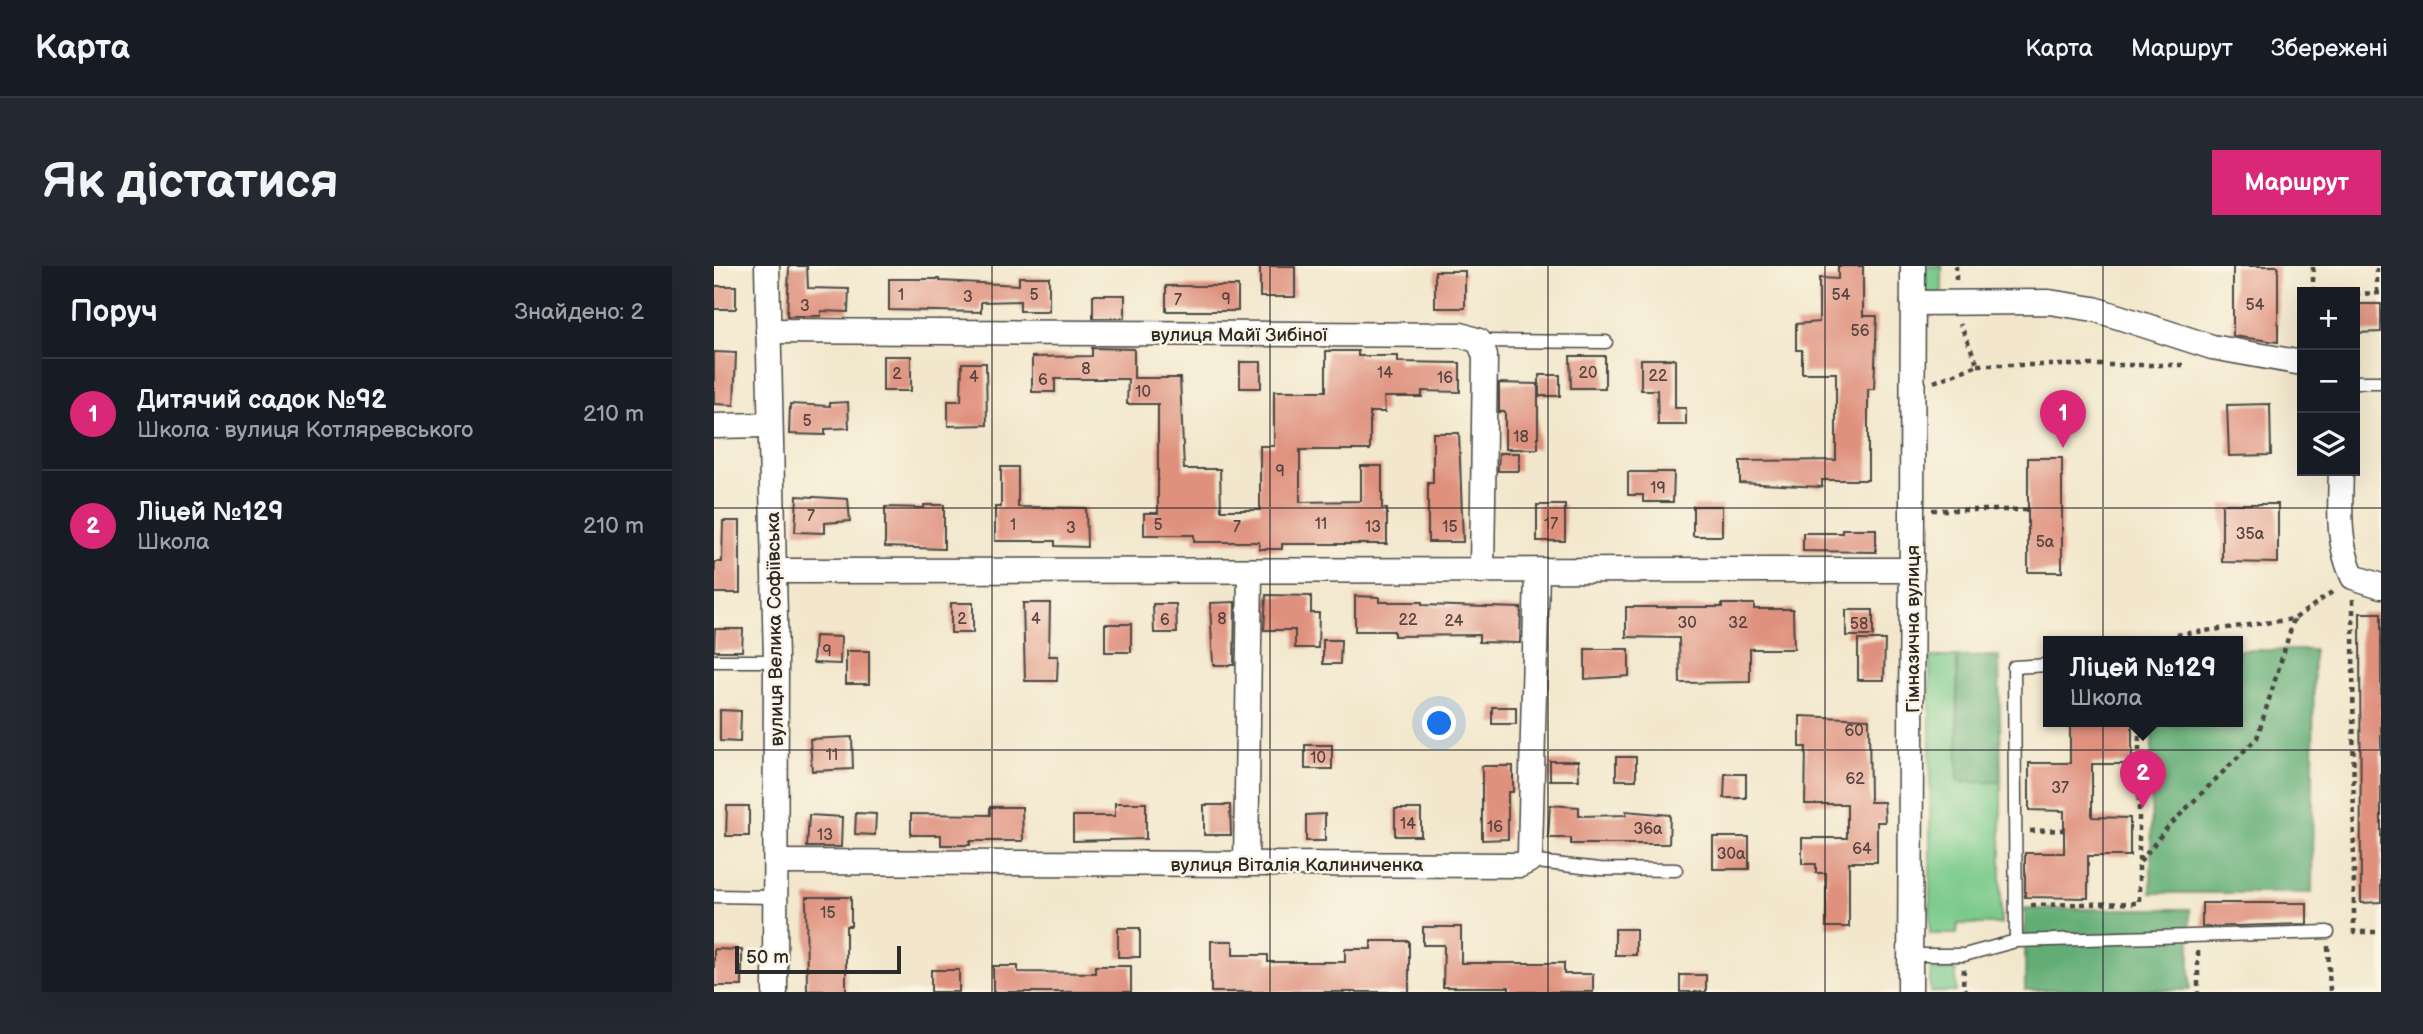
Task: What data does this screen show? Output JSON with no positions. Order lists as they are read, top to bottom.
{
  "streets": {
    "street": [
      "вулиця Майї Зибіної",
      "вулиця Велика Софіївська",
      "Гімназична вулиця",
      "вулиця Віталія Калиниченка"
    ]
  },
  "crossings": [
    ["вулиця Майї Зибіної", "вулиця Велика Софіївська"],
    ["вулиця Велика Софіївська", "вулиця Віталія Калиниченка"]
  ],
  "house_numbers": [
    "1",
    "5",
    "54",
    "3",
    "9",
    "7",
    "54",
    "3",
    "56",
    "8",
    "14",
    "20",
    "2",
    "22",
    "4",
    "16",
    "6",
    "10",
    "5",
    "18",
    "9",
    "19",
    "7",
    "11",
    "17",
    "1",
    "5",
    "7",
    "13",
    "15",
    "3",
    "35а",
    "5а",
    "2",
    "4",
    "8",
    "6",
    "22",
    "24",
    "30",
    "32",
    "58",
    "9",
    "60",
    "11",
    "10",
    "62",
    "37",
    "14",
    "16",
    "36а",
    "13",
    "64",
    "30а",
    "15"
  ],
  "scale_bar": "50 m",
  "page": {
    "header": "Карта",
    "nav": ["Карта", "Маршрут", "Збережені"],
    "buttons": "Маршрут",
    "title": "Як дістатися",
    "heading": ["Поруч", "Знайдено: 2"],
    "map_buttons": ["+", "−"],
    "list": [
      {
        "mark": "1",
        "name": "Дитячий садок №92",
        "note": "Школа · вулиця Котляревського",
        "value": "210 m"
      },
      {
        "mark": "2",
        "name": "Ліцей №129",
        "note": "Школа",
        "value": "210 m"
      }
    ],
    "pins": ["1", "2"],
    "popup": ["Ліцей №129", "Школа"],
    "scale": "50 m"
  }
}
